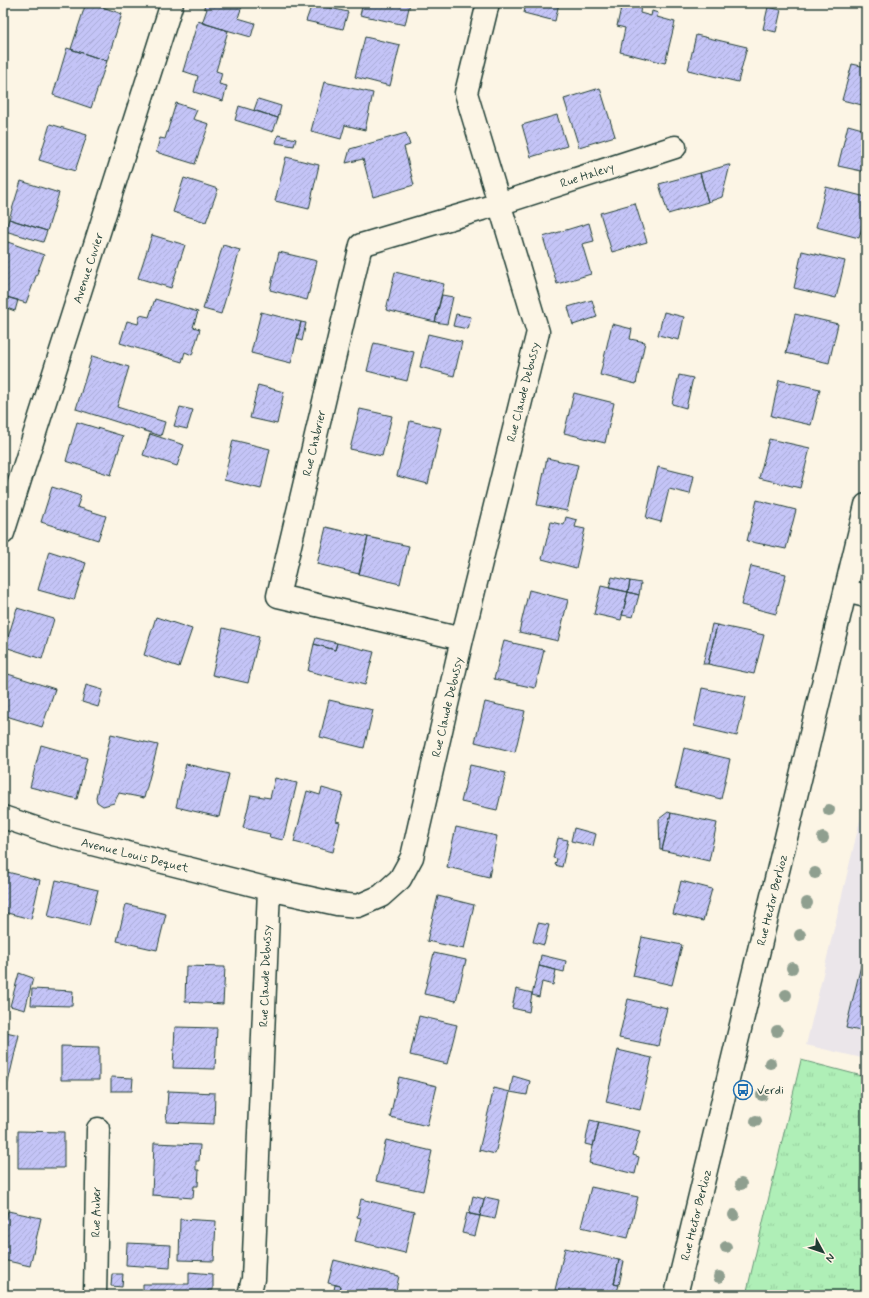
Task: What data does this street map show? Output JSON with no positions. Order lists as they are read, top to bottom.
{
  "streets": {
    "street": [
      "Rue Halevy",
      "Avenue Cuvier",
      "Rue Claude Debussy",
      "Rue Chabrier",
      "Avenue Louis Dequet",
      "Rue Hector Berlioz",
      "Rue Auber"
    ]
  },
  "crossings": [
    ["Rue Halevy", "Rue Claude Debussy"],
    ["Rue Halevy", "Rue Chabrier"],
    ["Rue Claude Debussy", "Rue Chabrier"],
    ["Rue Claude Debussy", "Avenue Louis Dequet"]
  ],
  "places": {
    "bus stop": ["Verdi"]
  },
  "north": "bottom right"
}
